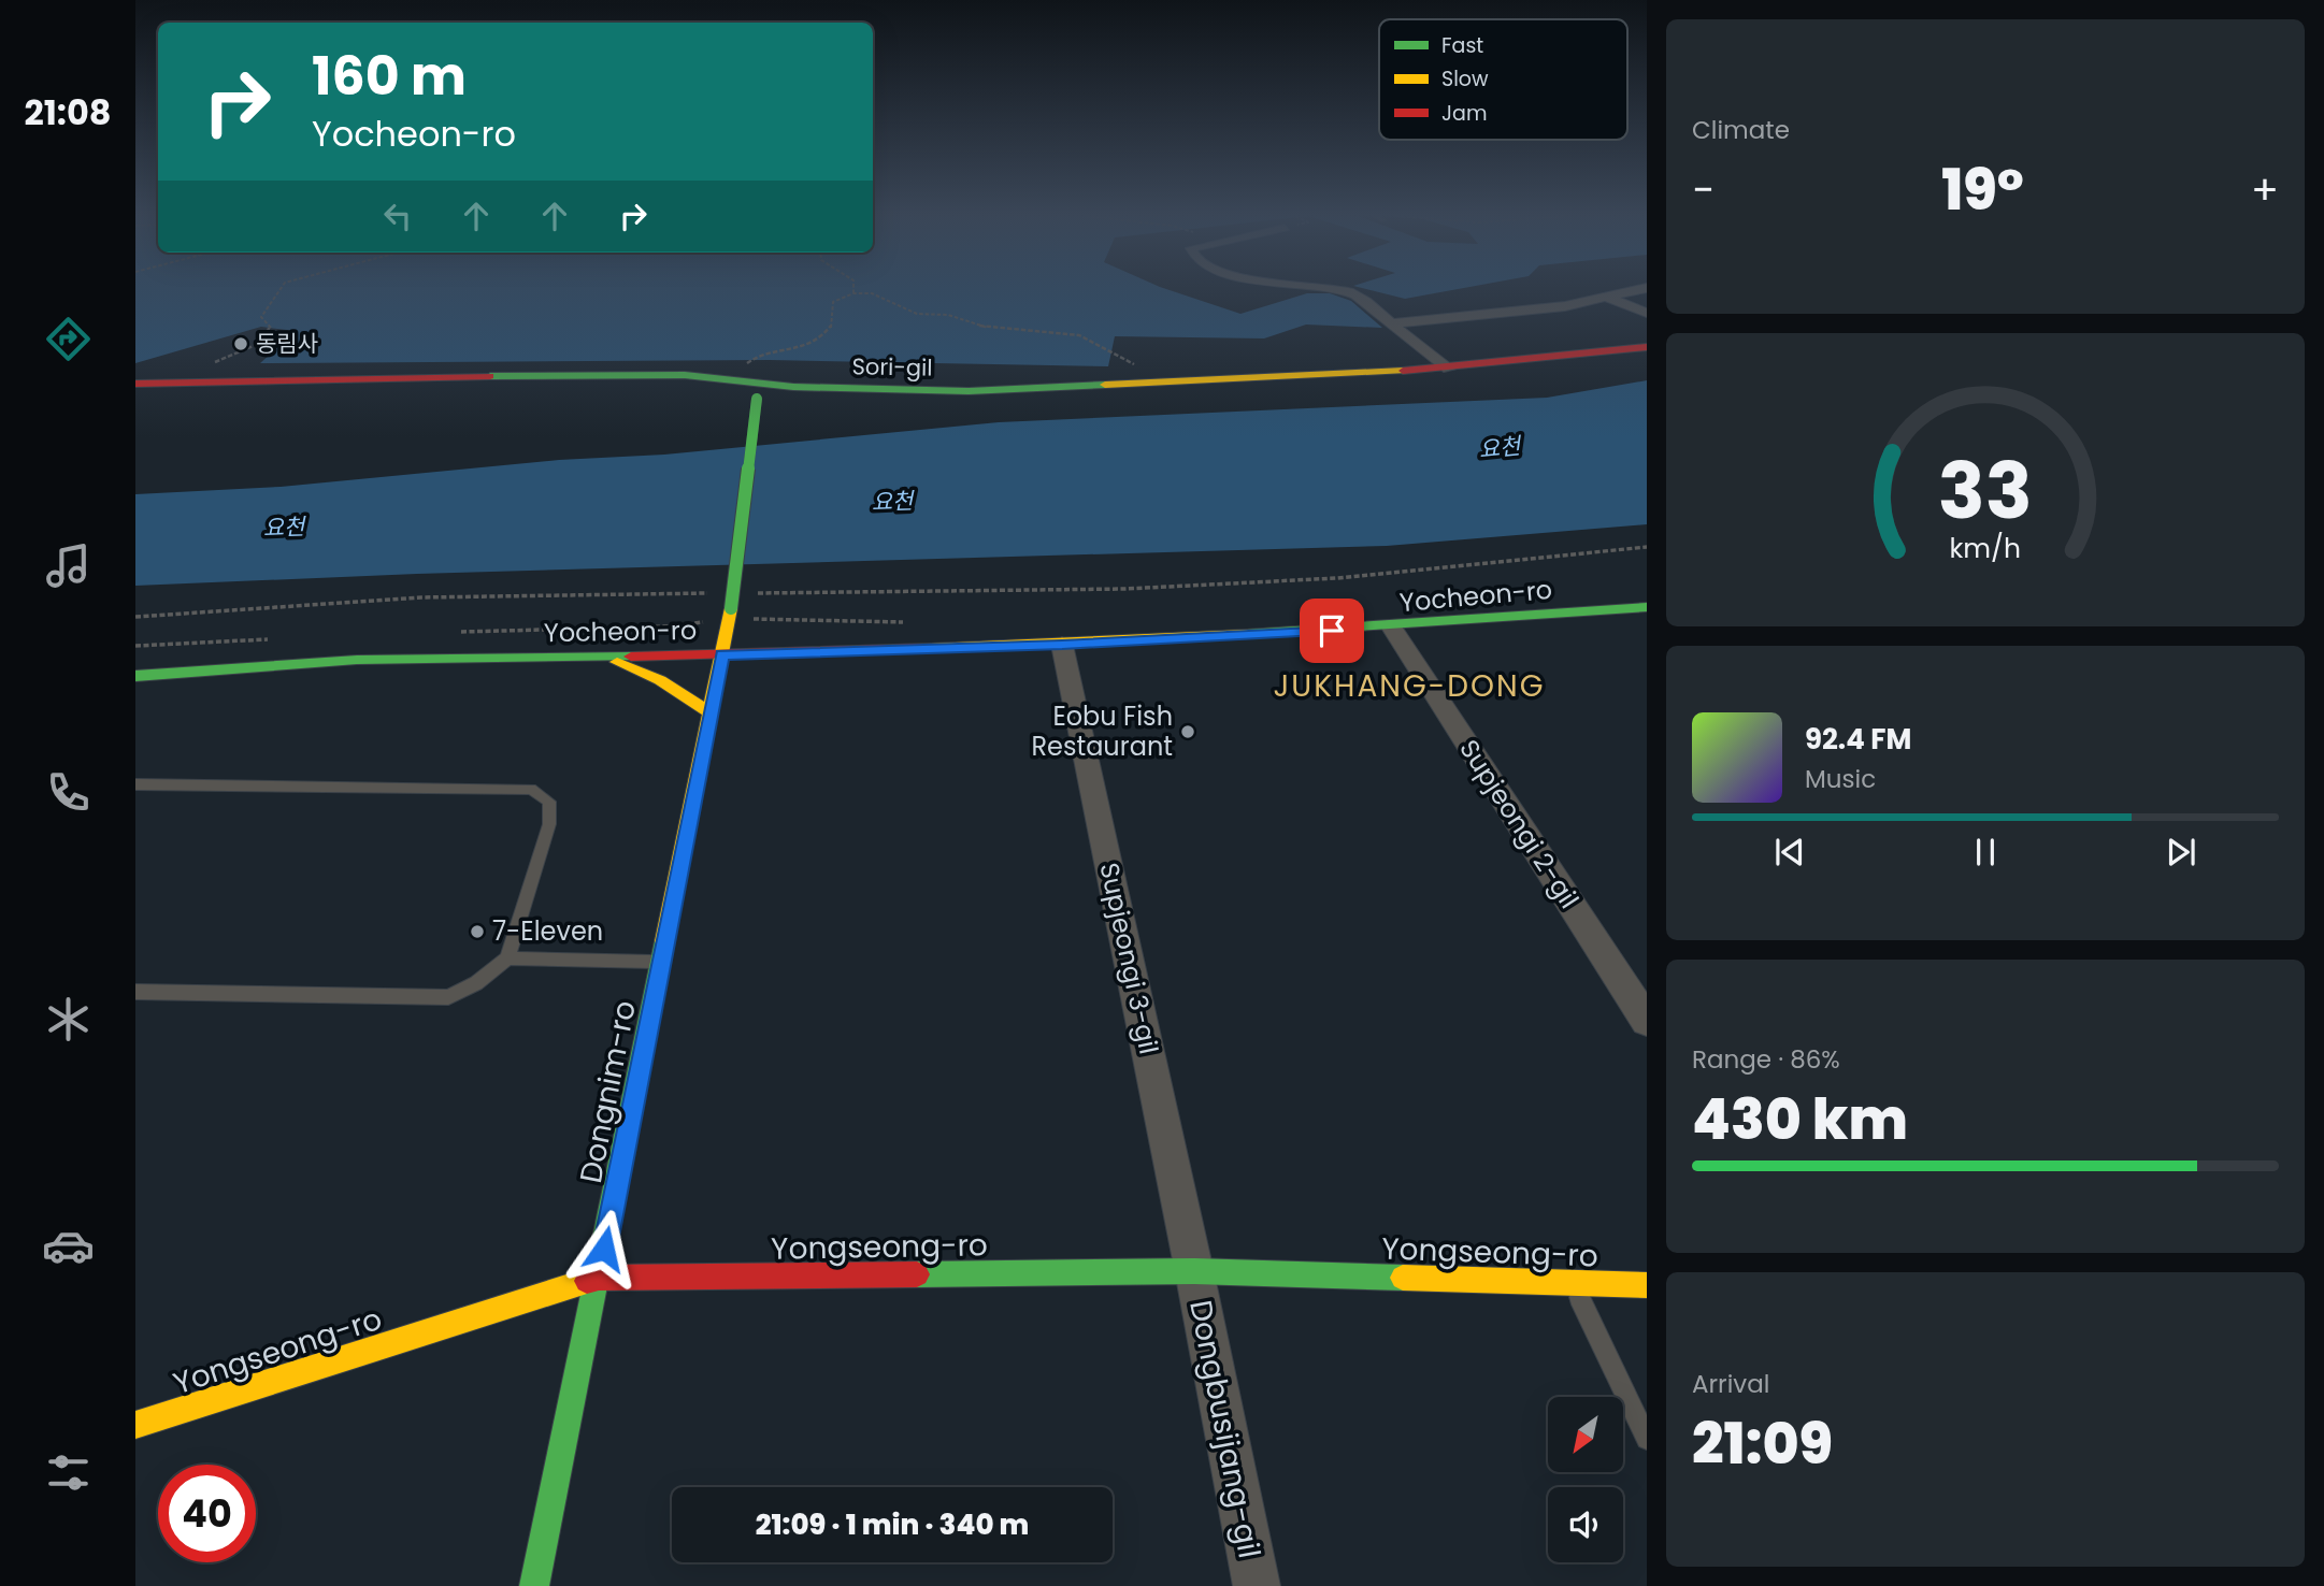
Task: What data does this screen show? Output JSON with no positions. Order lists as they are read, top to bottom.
{
  "streets": {
    "street": [
      "Sori-gil",
      "Yocheon-ro",
      "Supjeongi 2-gil",
      "Supjeongi 3-gil",
      "Dongnim-ro",
      "Yongseong-ro",
      "Dongbusijang-gil"
    ]
  },
  "crossings": [
    ["Sori-gil", "Dongnim-ro"],
    ["Yocheon-ro", "Supjeongi 2-gil"],
    ["Yocheon-ro", "Supjeongi 3-gil"],
    ["Yocheon-ro", "Dongnim-ro"],
    ["Supjeongi 3-gil", "Yongseong-ro"],
    ["Supjeongi 3-gil", "Dongbusijang-gil"],
    ["Dongnim-ro", "Yongseong-ro"],
    ["Yongseong-ro", "Dongbusijang-gil"]
  ],
  "districts": ["JUKHANG-DONG"],
  "water": ["요천"],
  "places": ["동림사", "Eobu Fish Restaurant", "7-Eleven"],
  "legend": ["Fast", "Slow", "Jam"],
  "north": "bottom left",
  "page": {
    "tabs": "21:08",
    "tile": [
      "Climate",
      ["Range · 86%", "430 km"],
      ["Arrival", "21:09"]
    ],
    "turn": ["160 m", "Yocheon-ro"],
    "heat": ["−", "19°", "+"],
    "song": ["92.4 FM", "Music"],
    "limit": "40",
    "trip": "21:09 · 1 min · 340 m",
    "gauge": ["33", "km/h"]
  }
}
